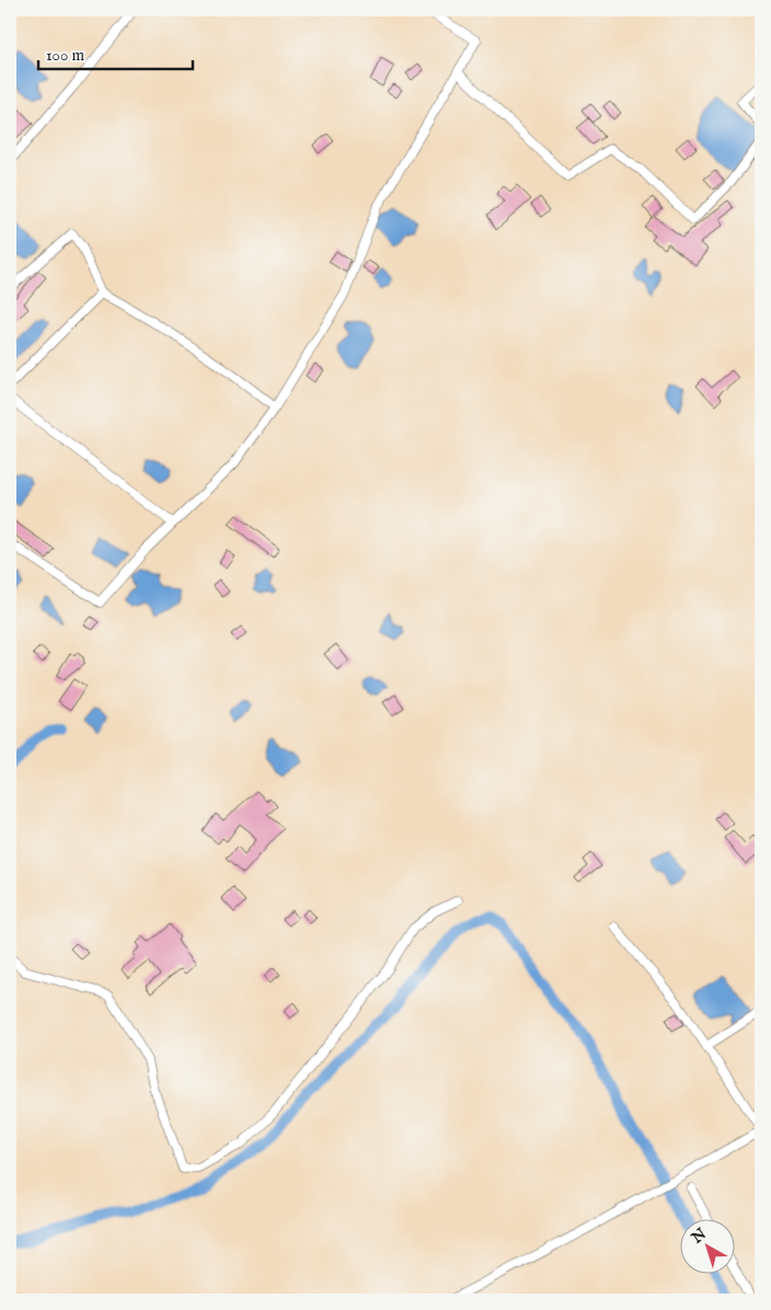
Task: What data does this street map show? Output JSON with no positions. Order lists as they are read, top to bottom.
{
  "scale_bar": "100 m",
  "north": "top left"
}
